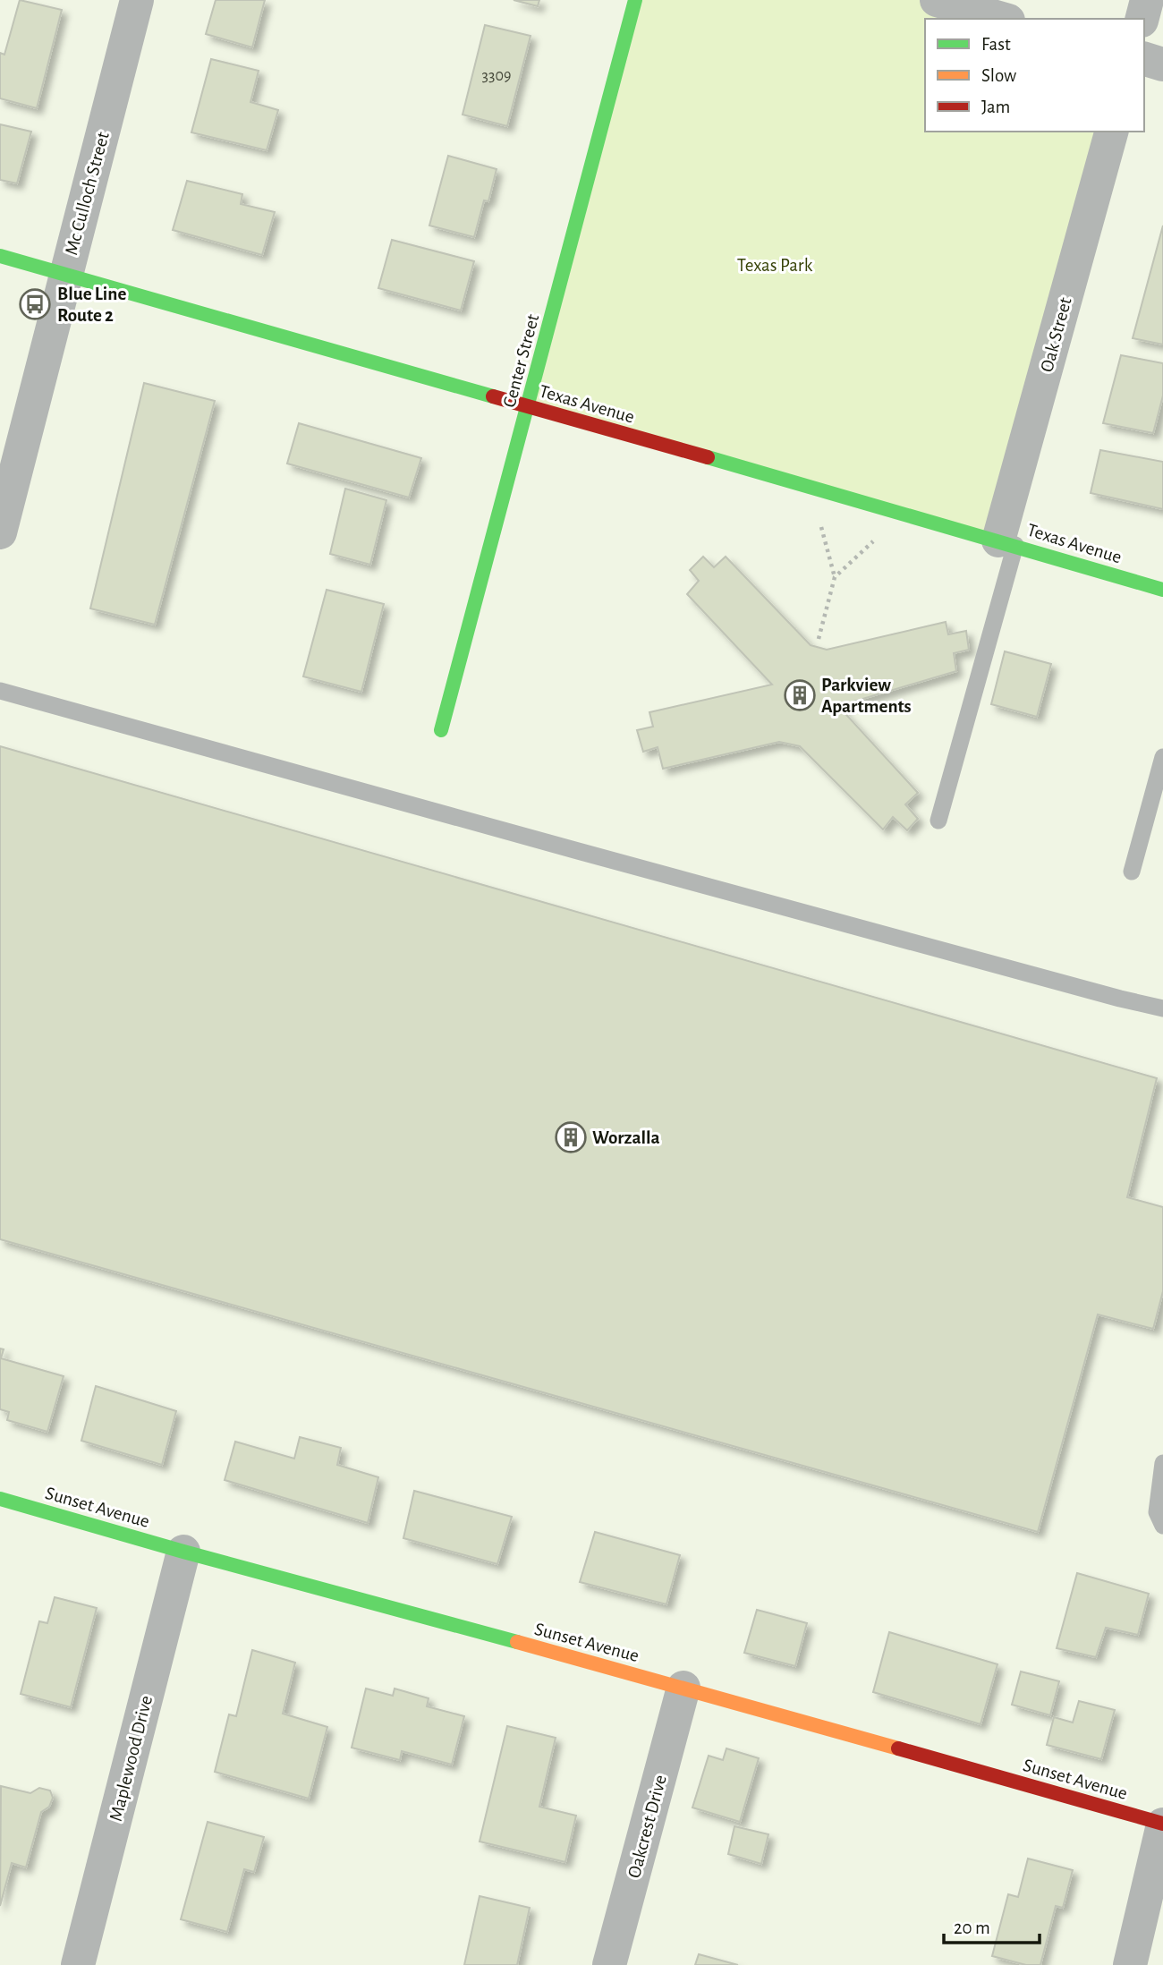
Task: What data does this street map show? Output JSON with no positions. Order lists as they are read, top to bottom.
{
  "streets": {
    "street": [
      "Mc Culloch Street",
      "Oak Street",
      "Center Street",
      "Texas Avenue",
      "Sunset Avenue",
      "Maplewood Drive",
      "Oakcrest Drive"
    ]
  },
  "crossings": [
    ["Mc Culloch Street", "Texas Avenue"],
    ["Oak Street", "Texas Avenue"],
    ["Center Street", "Texas Avenue"],
    ["Sunset Avenue", "Maplewood Drive"],
    ["Sunset Avenue", "Oakcrest Drive"]
  ],
  "parks": ["Texas Park"],
  "places": {
    "bus stop": ["Blue Line Route 2"],
    "building": ["Parkview Apartments", "Worzalla"]
  },
  "house_numbers": ["3309"],
  "legend": ["Fast", "Slow", "Jam"],
  "scale_bar": "20 m"
}
